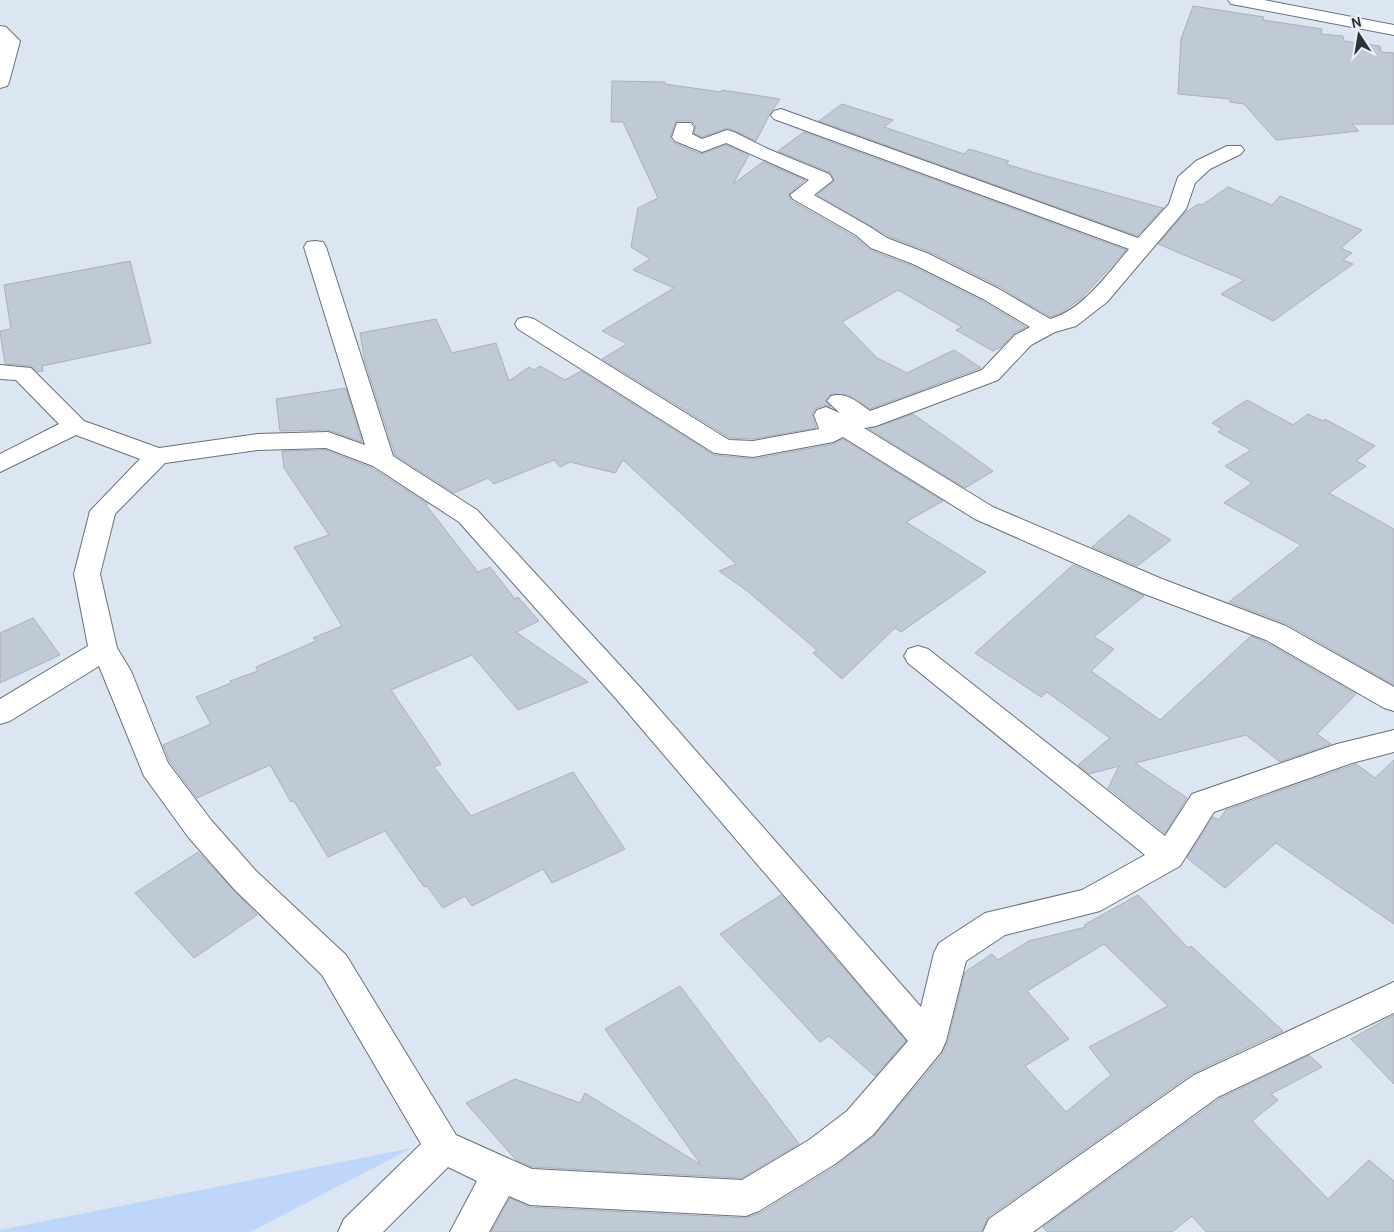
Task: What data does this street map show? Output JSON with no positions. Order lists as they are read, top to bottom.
{
  "north": "top"
}
